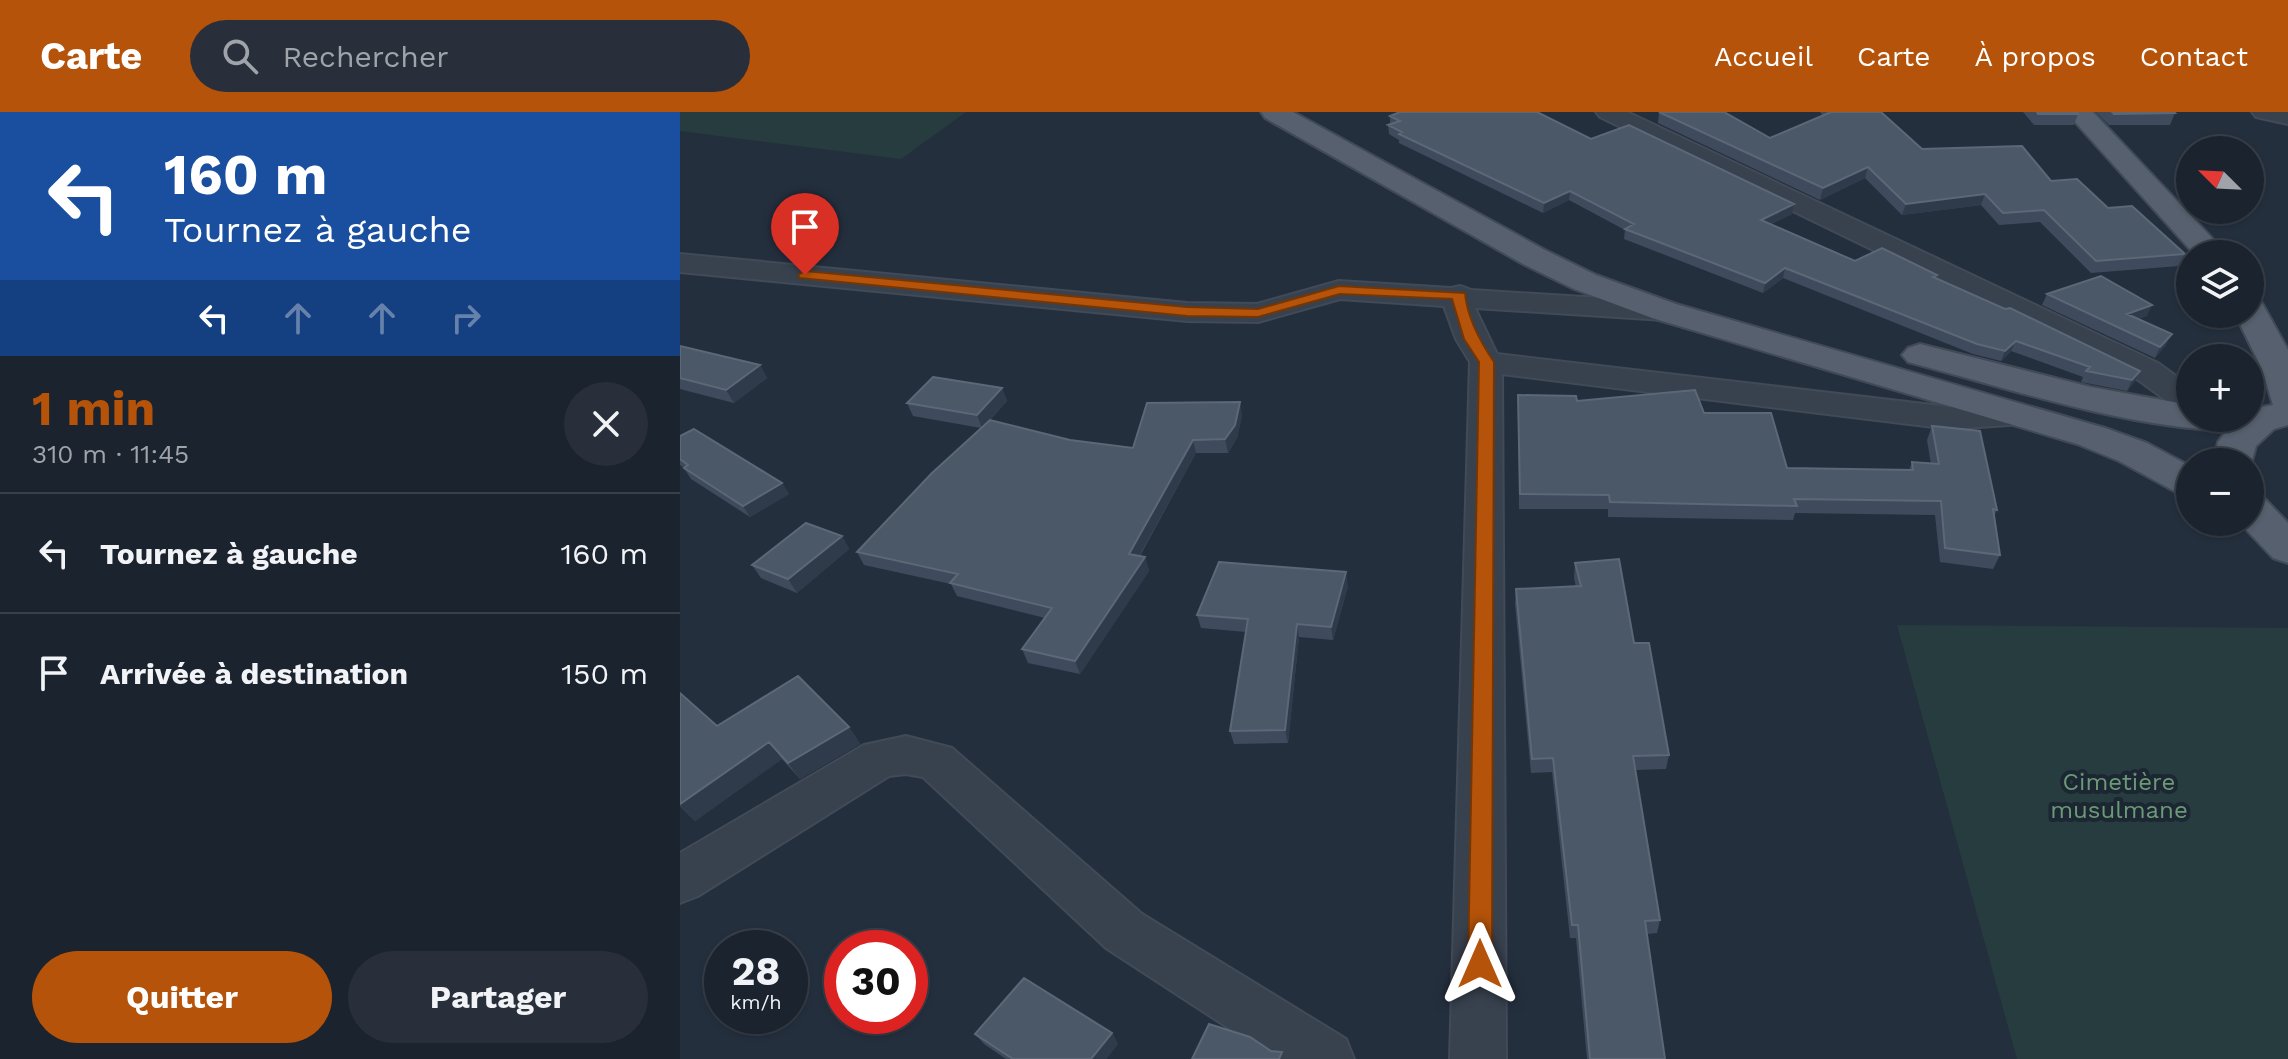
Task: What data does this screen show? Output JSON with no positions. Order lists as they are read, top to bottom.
{
  "parks": ["Cimetière musulmane"],
  "north": "top left",
  "page": {
    "header": "Carte",
    "search": "Rechercher",
    "nav": [
      "Accueil",
      "Carte",
      "À propos",
      "Contact"
    ],
    "turn": ["160 m", "Tournez à gauche"],
    "map_buttons": ["+", "−"],
    "heading": ["1 min", "310 m · 11:45"],
    "list": [
      {
        "name": "Tournez à gauche",
        "value": "160 m"
      },
      {
        "name": "Arrivée à destination",
        "value": "150 m"
      }
    ],
    "speed": "28 km/h",
    "limit": "30",
    "buttons": ["Quitter", "Partager"]
  }
}
